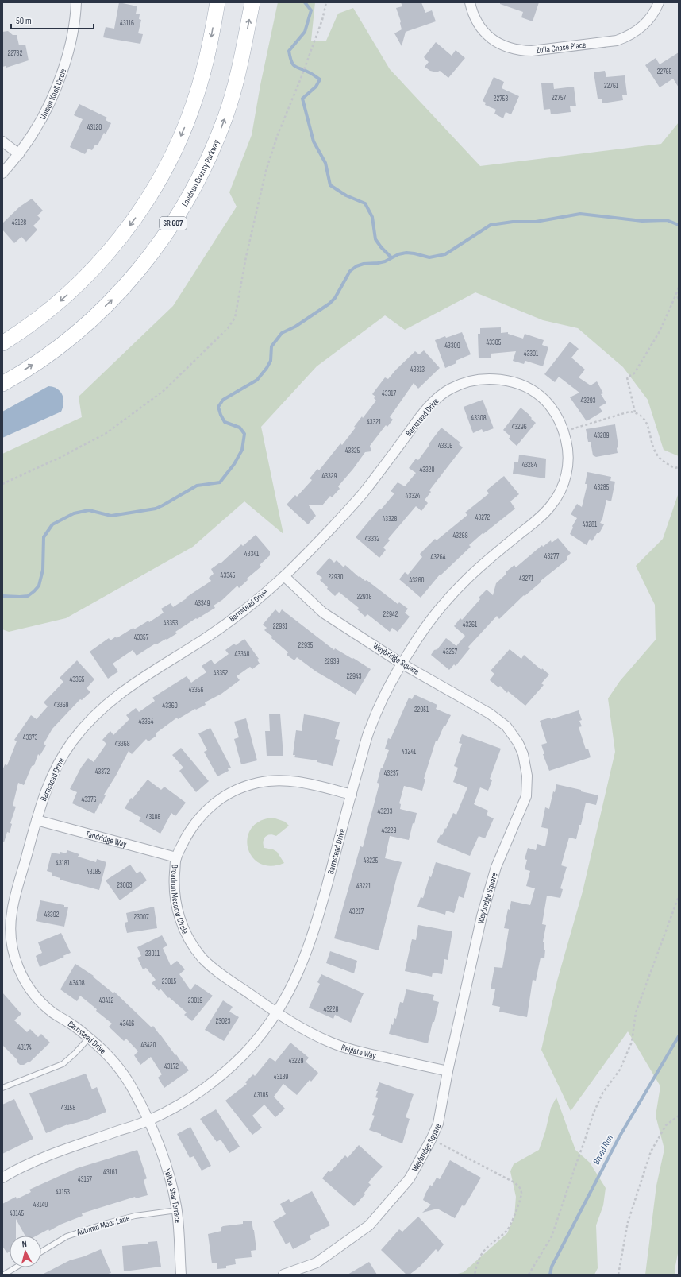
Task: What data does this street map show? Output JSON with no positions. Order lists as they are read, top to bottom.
{
  "streets": {
    "main road": ["Loudoun County Parkway", "SR 607"],
    "street": [
      "Zulla Chase Place",
      "Unison Knoll Circle",
      "Barnstead Drive",
      "Weybridge Square",
      "Tandridge Way",
      "Broadrun Meadow Circle",
      "Reigate Way",
      "Yellow Star Terrace"
    ],
    "lane": ["Autumn Moor Lane"]
  },
  "crossings": [
    ["Barnstead Drive", "Weybridge Square"],
    ["Barnstead Drive", "Tandridge Way"],
    ["Barnstead Drive", "Broadrun Meadow Circle"],
    ["Barnstead Drive", "Reigate Way"],
    ["Barnstead Drive", "Yellow Star Terrace"],
    ["Weybridge Square", "Reigate Way"],
    ["Tandridge Way", "Broadrun Meadow Circle"],
    ["Broadrun Meadow Circle", "Reigate Way"],
    ["Yellow Star Terrace", "Autumn Moor Lane"]
  ],
  "water": ["Broad Run"],
  "house_numbers": [
    "43116",
    "22782",
    "22765",
    "22761",
    "22757",
    "22753",
    "43120",
    "43128",
    "43305",
    "43309",
    "43301",
    "43313",
    "43317",
    "43293",
    "43308",
    "43321",
    "43296",
    "43289",
    "43316",
    "43325",
    "43284",
    "43320",
    "43329",
    "43285",
    "43324",
    "43272",
    "43328",
    "43281",
    "43268",
    "43332",
    "43341",
    "43277",
    "43264",
    "43345",
    "22930",
    "43271",
    "43260",
    "22938",
    "43349",
    "22942",
    "43353",
    "43261",
    "22931",
    "43357",
    "22935",
    "43257",
    "43348",
    "22939",
    "43352",
    "22943",
    "43365",
    "43356",
    "43369",
    "43360",
    "22951",
    "43364",
    "43373",
    "43368",
    "43241",
    "43372",
    "43237",
    "43376",
    "43233",
    "43188",
    "43229",
    "43225",
    "43181",
    "43185",
    "23003",
    "43221",
    "43217",
    "43392",
    "23007",
    "23011",
    "23015",
    "43408",
    "43412",
    "23019",
    "43228",
    "23023",
    "43416",
    "43420",
    "43174",
    "43229",
    "43172",
    "43189",
    "43185",
    "43158",
    "43161",
    "43157",
    "43153",
    "43149",
    "43145"
  ],
  "scale_bar": "50 m",
  "north": "top"
}
